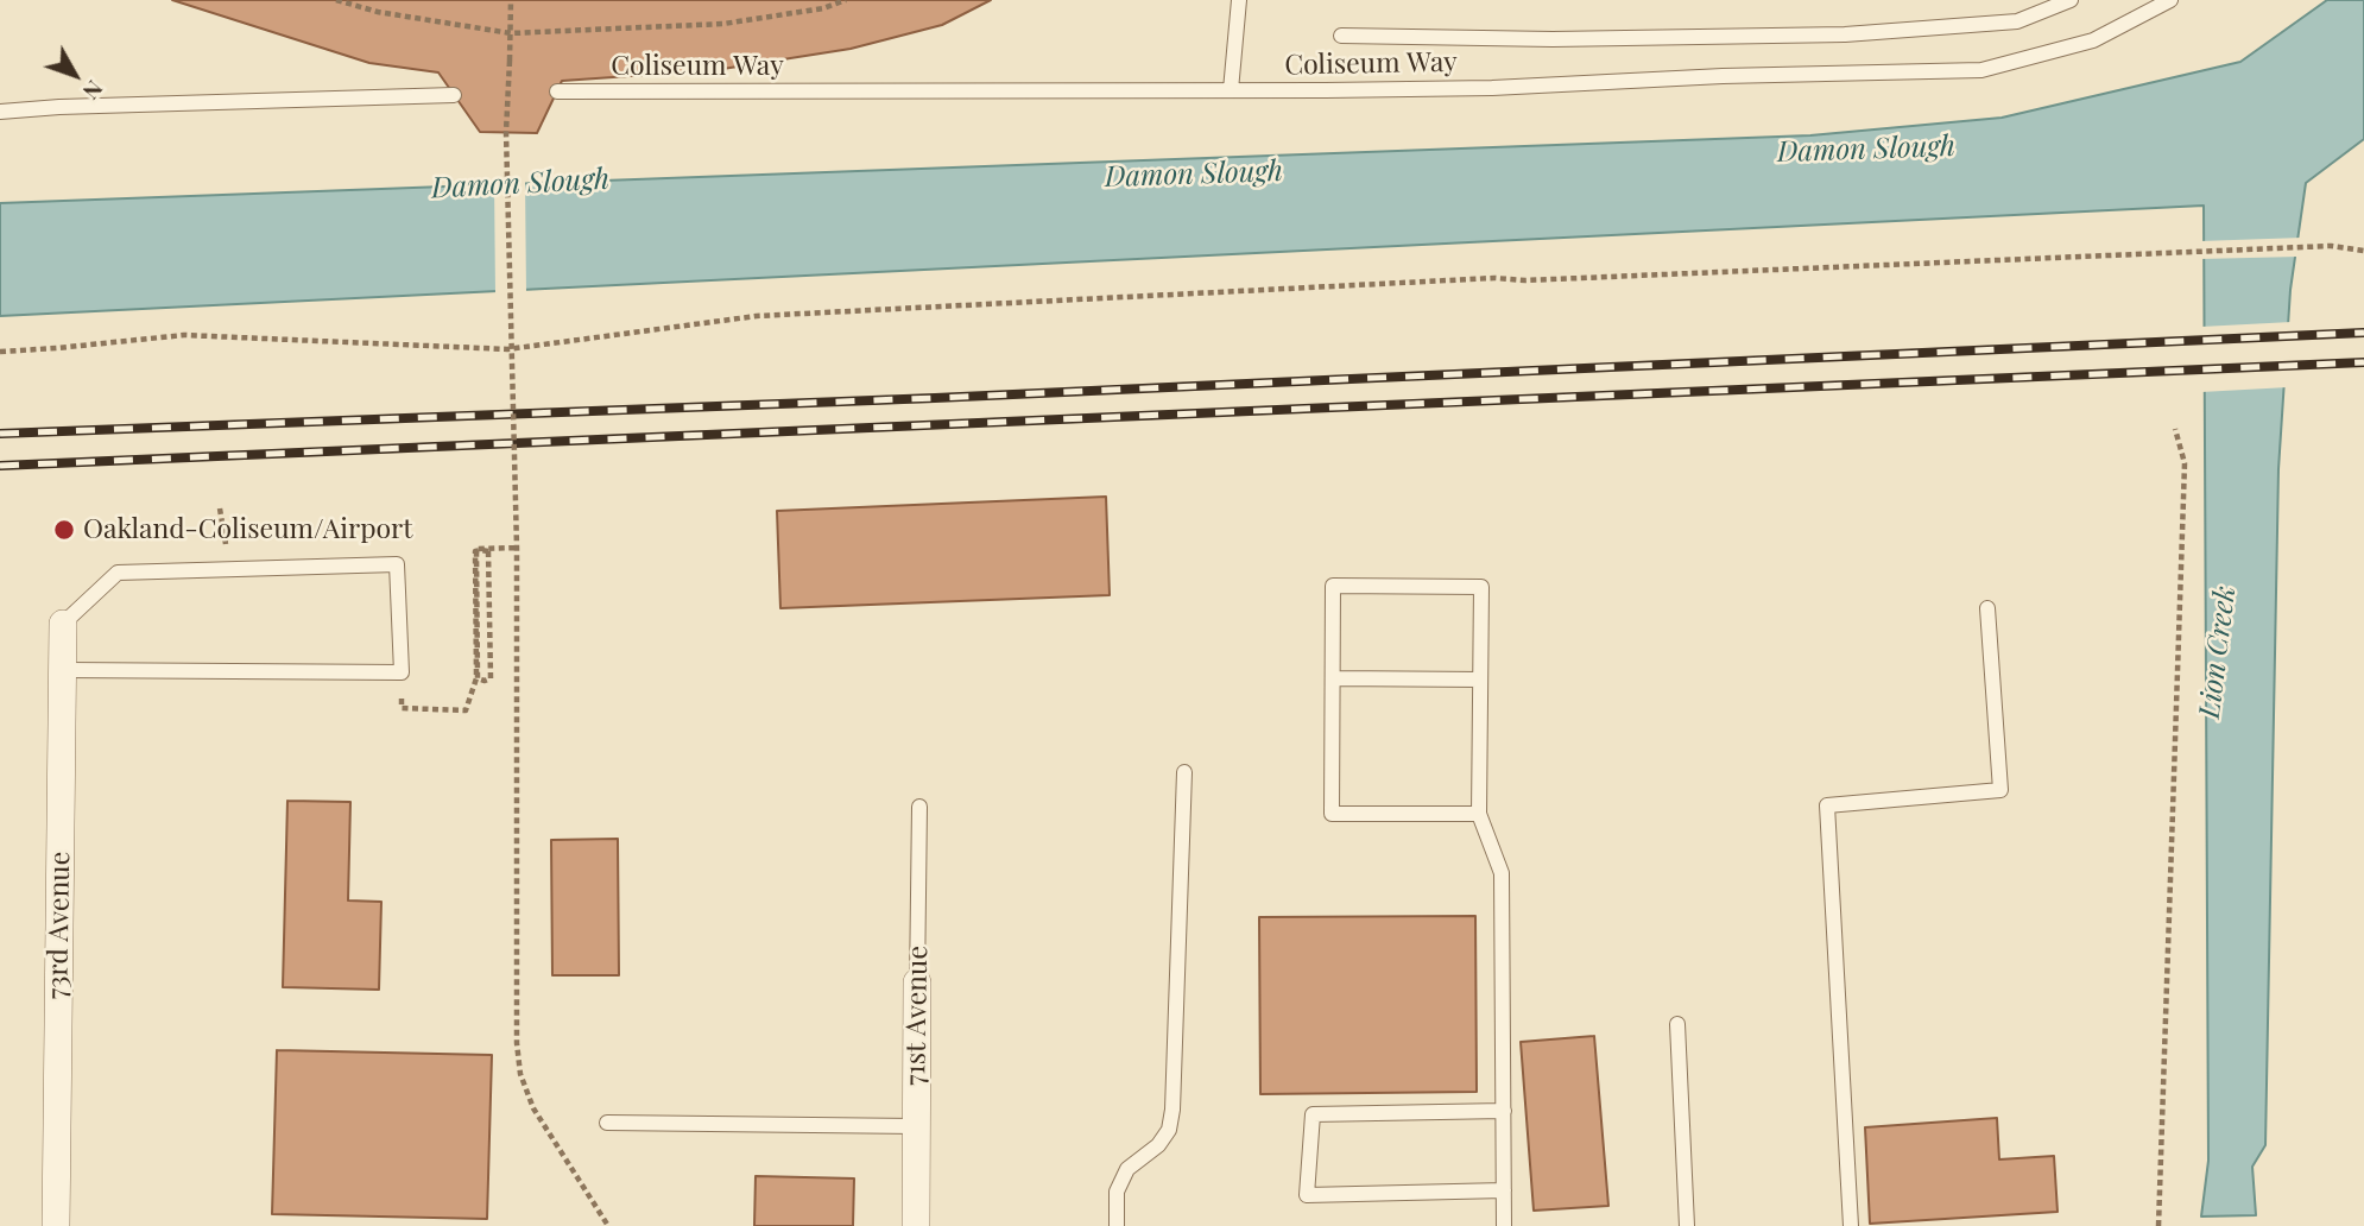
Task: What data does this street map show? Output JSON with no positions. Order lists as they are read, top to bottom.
{
  "streets": {
    "street": ["73rd Avenue", "71st Avenue"],
    "lane": ["Coliseum Way"]
  },
  "water": ["Damon Slough", "Lion Creek"],
  "places": ["Oakland-Coliseum/Airport"],
  "north": "bottom right"
}
